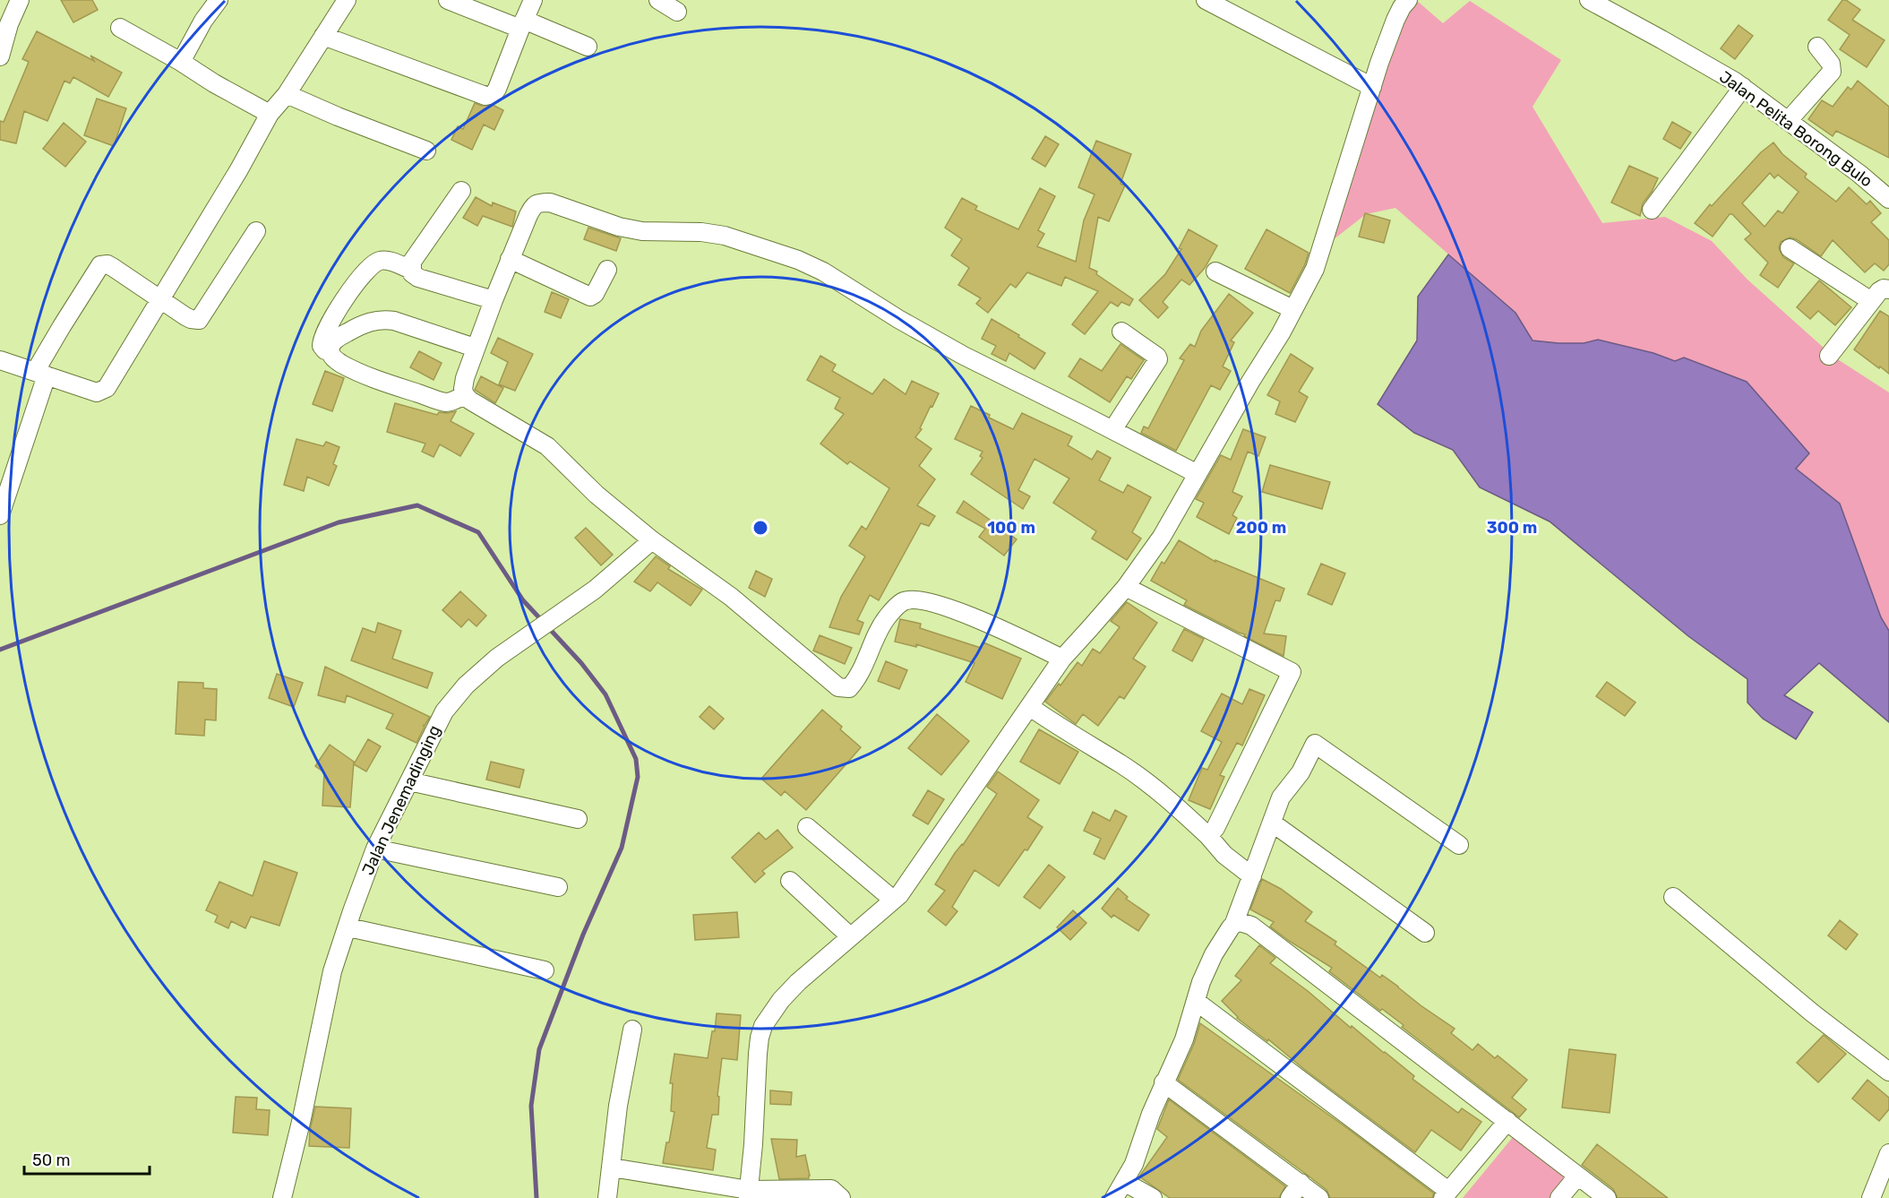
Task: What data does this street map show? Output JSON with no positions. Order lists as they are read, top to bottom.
{
  "streets": {
    "street": ["Jalan Pelita Borong Bulo", "Jalan Jenemadinging"]
  },
  "scale_bar": "50 m",
  "rings": ["100 m", "200 m", "300 m"]
}
